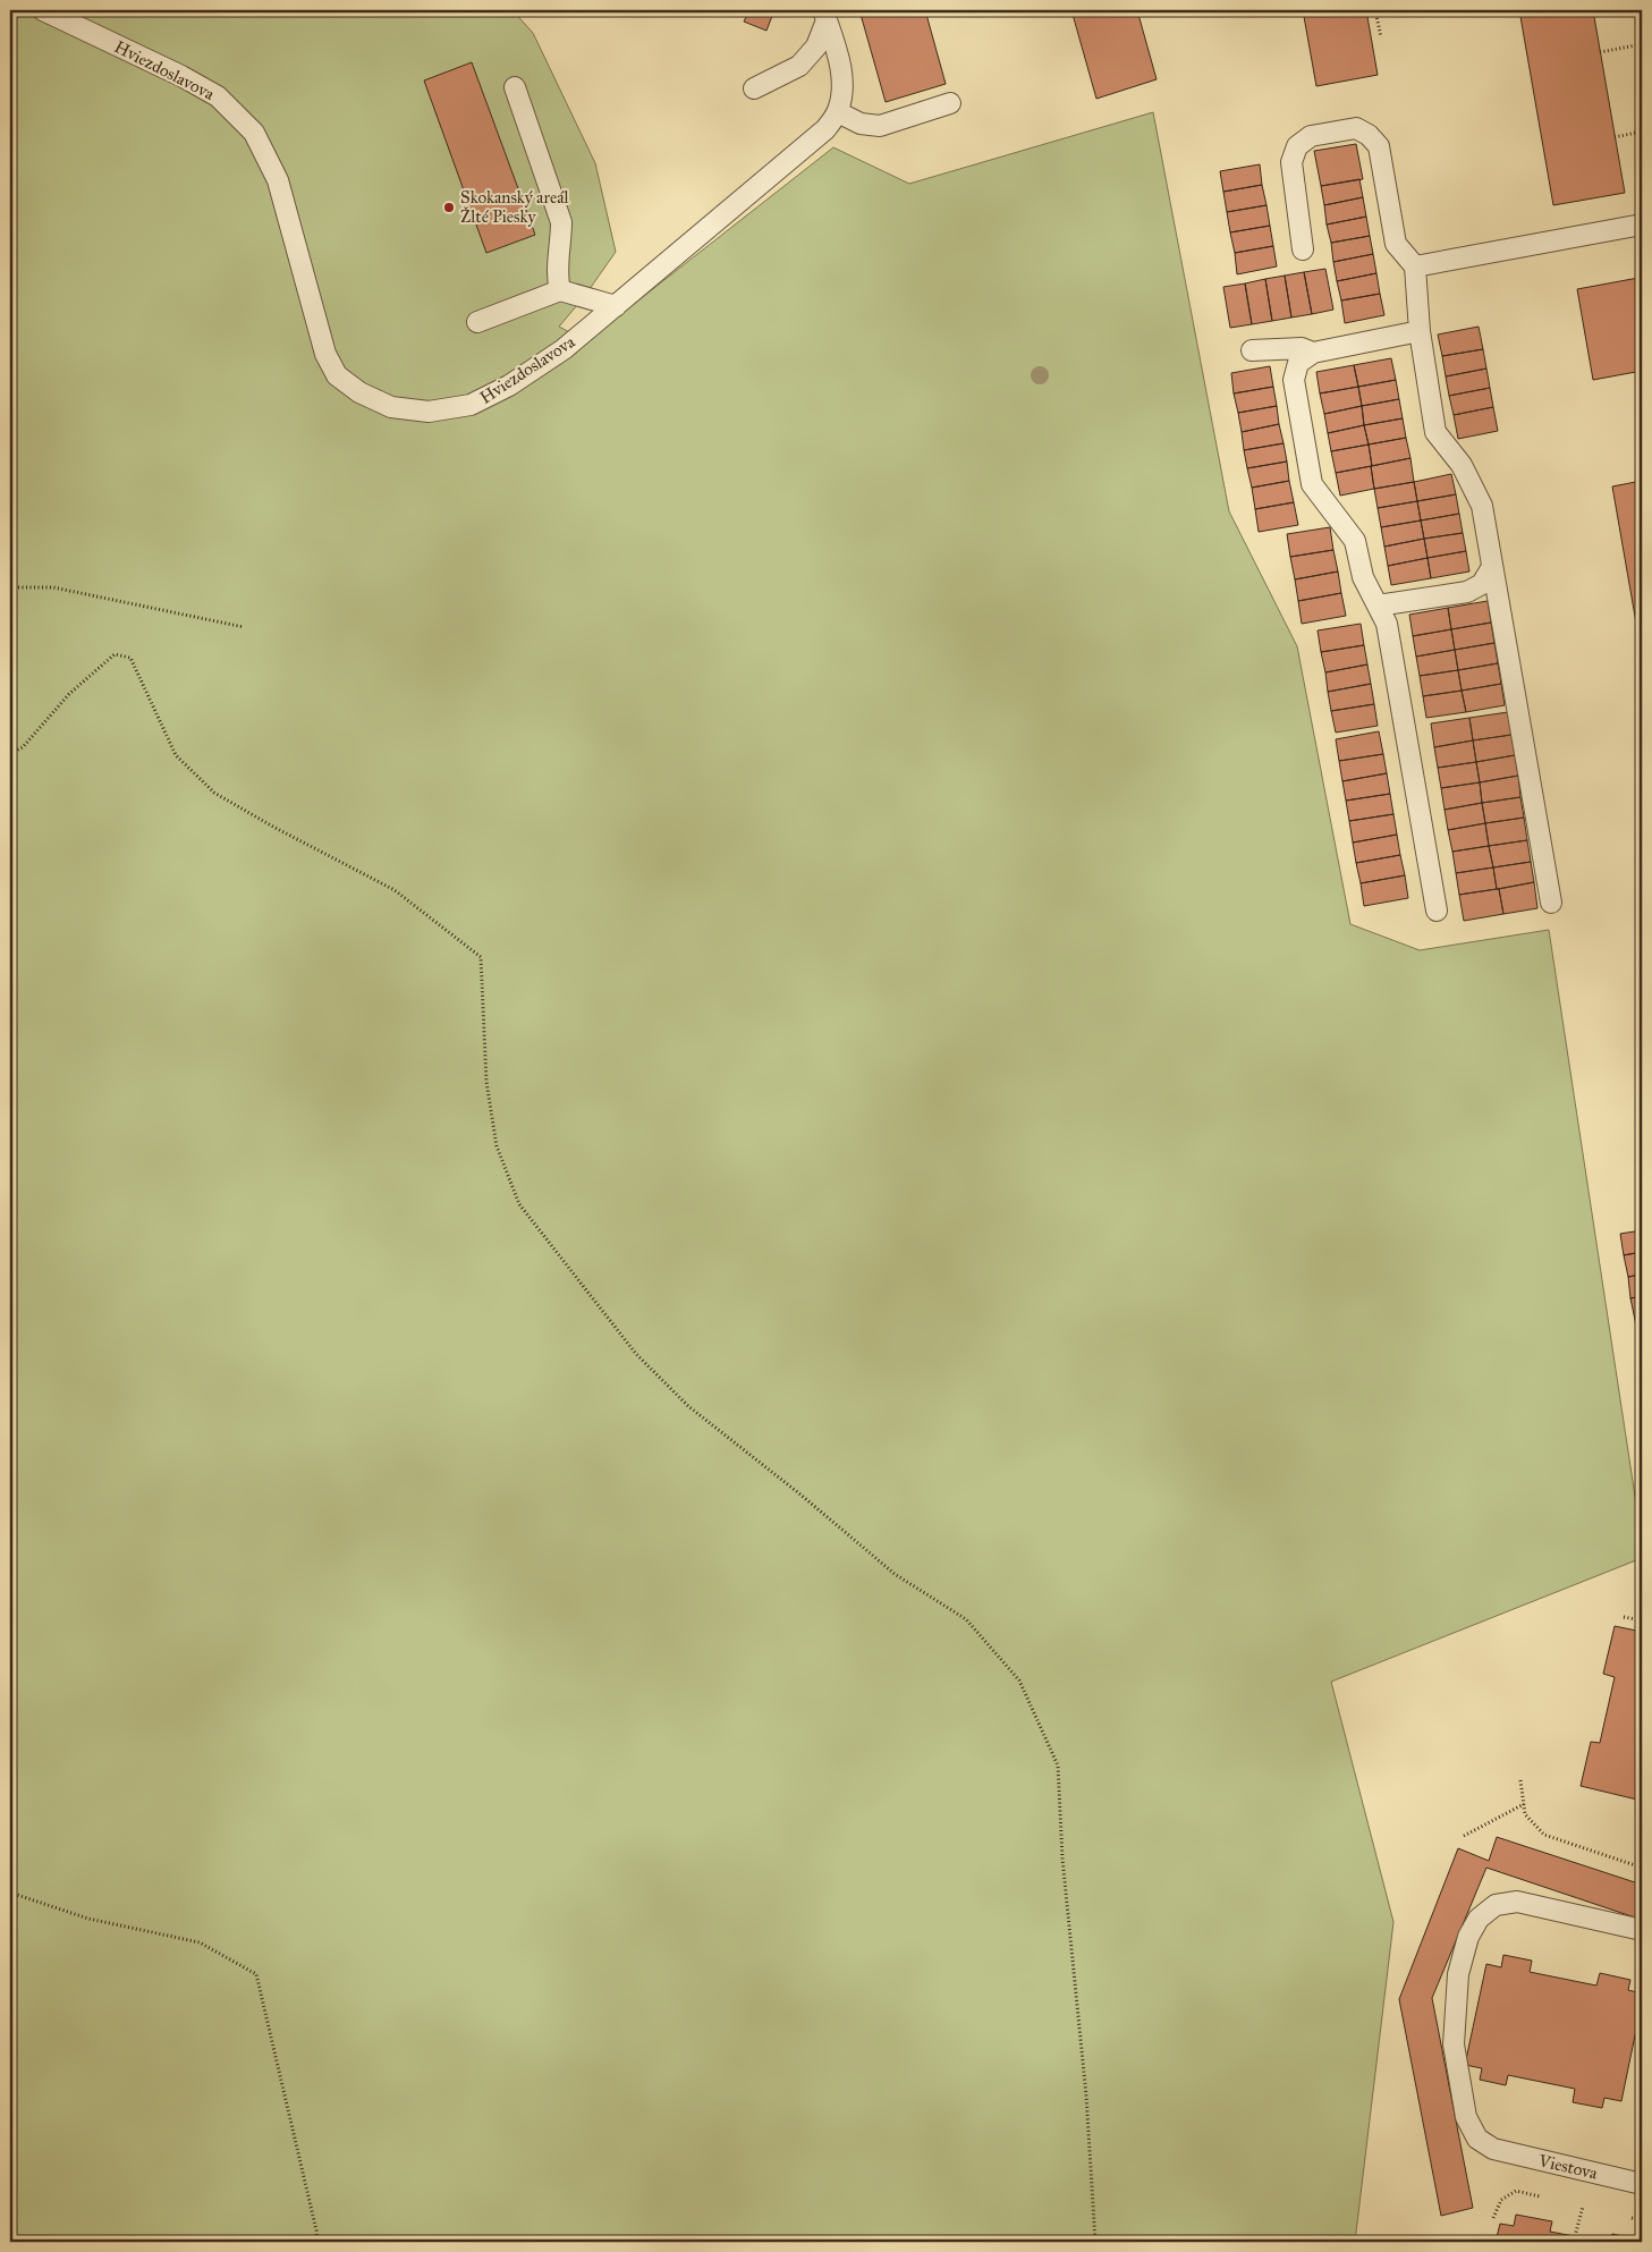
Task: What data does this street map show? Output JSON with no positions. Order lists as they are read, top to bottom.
{
  "streets": {
    "lane": ["Hviezdoslavova", "Viestova"]
  },
  "places": ["Skokanský areál Žlté Piesky"]
}
